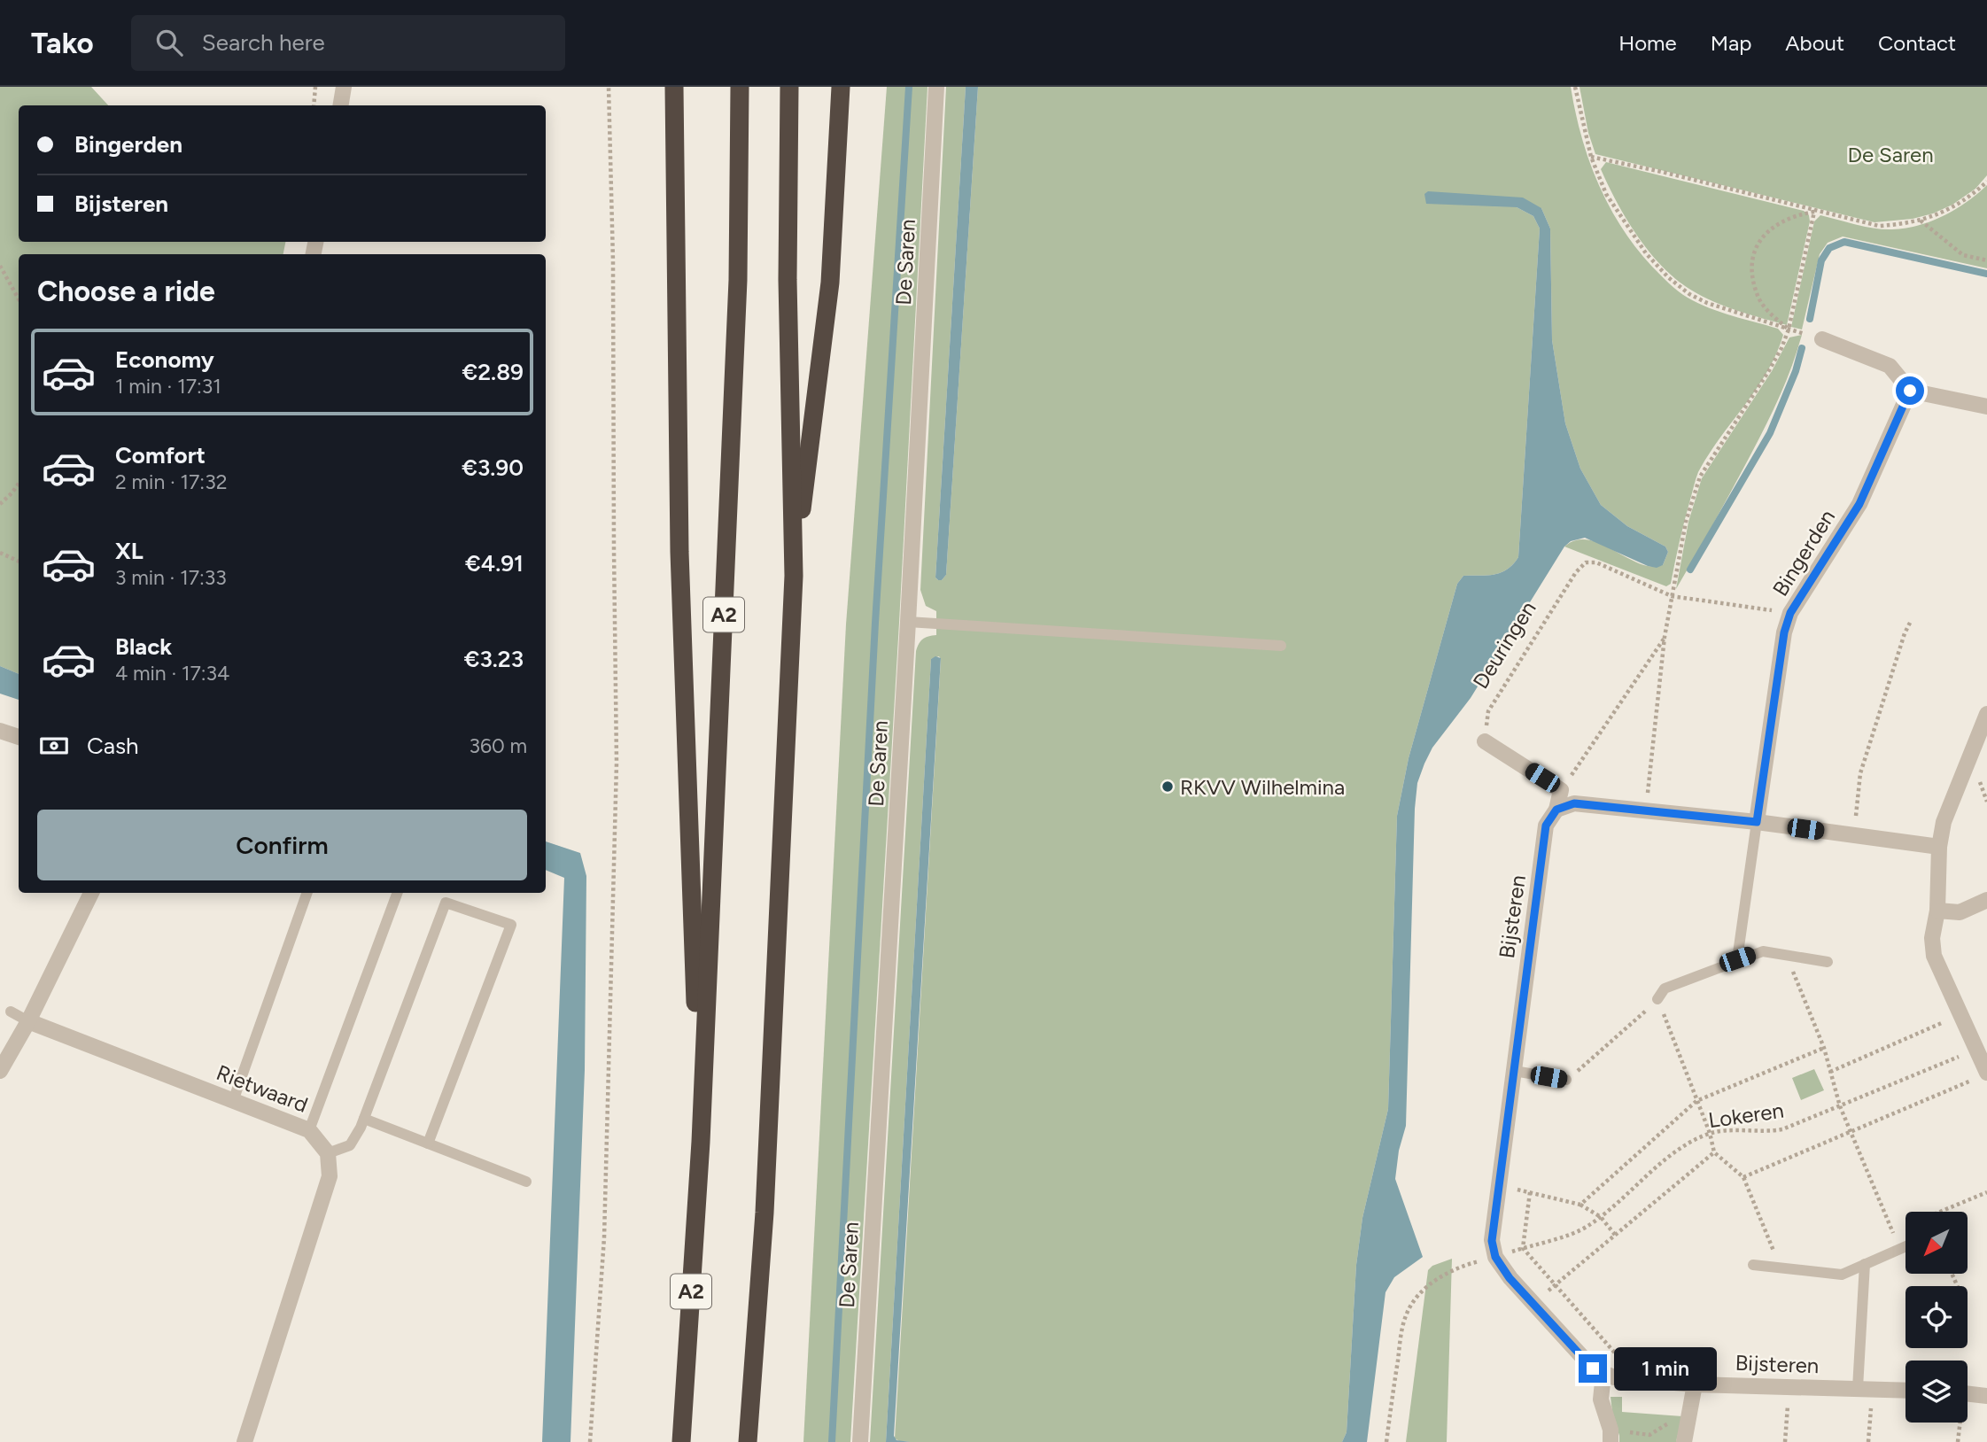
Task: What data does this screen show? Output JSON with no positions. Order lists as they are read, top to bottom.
{
  "streets": {
    "highway": ["A2"],
    "street": [
      "De Saren",
      "Bingerden",
      "Bijsteren",
      "Rietwaard"
    ],
    "path": ["Deuringen", "Lokeren"]
  },
  "crossings": [
    ["Bingerden", "Deuringen"],
    ["Bijsteren", "Lokeren"]
  ],
  "parks": ["De Saren"],
  "places": ["RKVV Wilhelmina"],
  "north": "bottom left",
  "page": {
    "header": "Tako",
    "search": "Search here",
    "nav": [
      "Home",
      "Map",
      "About",
      "Contact"
    ],
    "banner": ["Bingerden", "Bijsteren"],
    "heading": "Choose a ride",
    "list": [
      {
        "name": "Economy",
        "note": "1 min · 17:31",
        "value": "€2.89"
      },
      {
        "name": "Comfort",
        "note": "2 min · 17:32",
        "value": "€3.90"
      },
      {
        "name": "XL",
        "note": "3 min · 17:33",
        "value": "€4.91"
      },
      {
        "name": "Black",
        "note": "4 min · 17:34",
        "value": "€3.23"
      }
    ],
    "pay": ["Cash", "360 m"],
    "buttons": "Confirm",
    "bubble": "1 min"
  }
}
